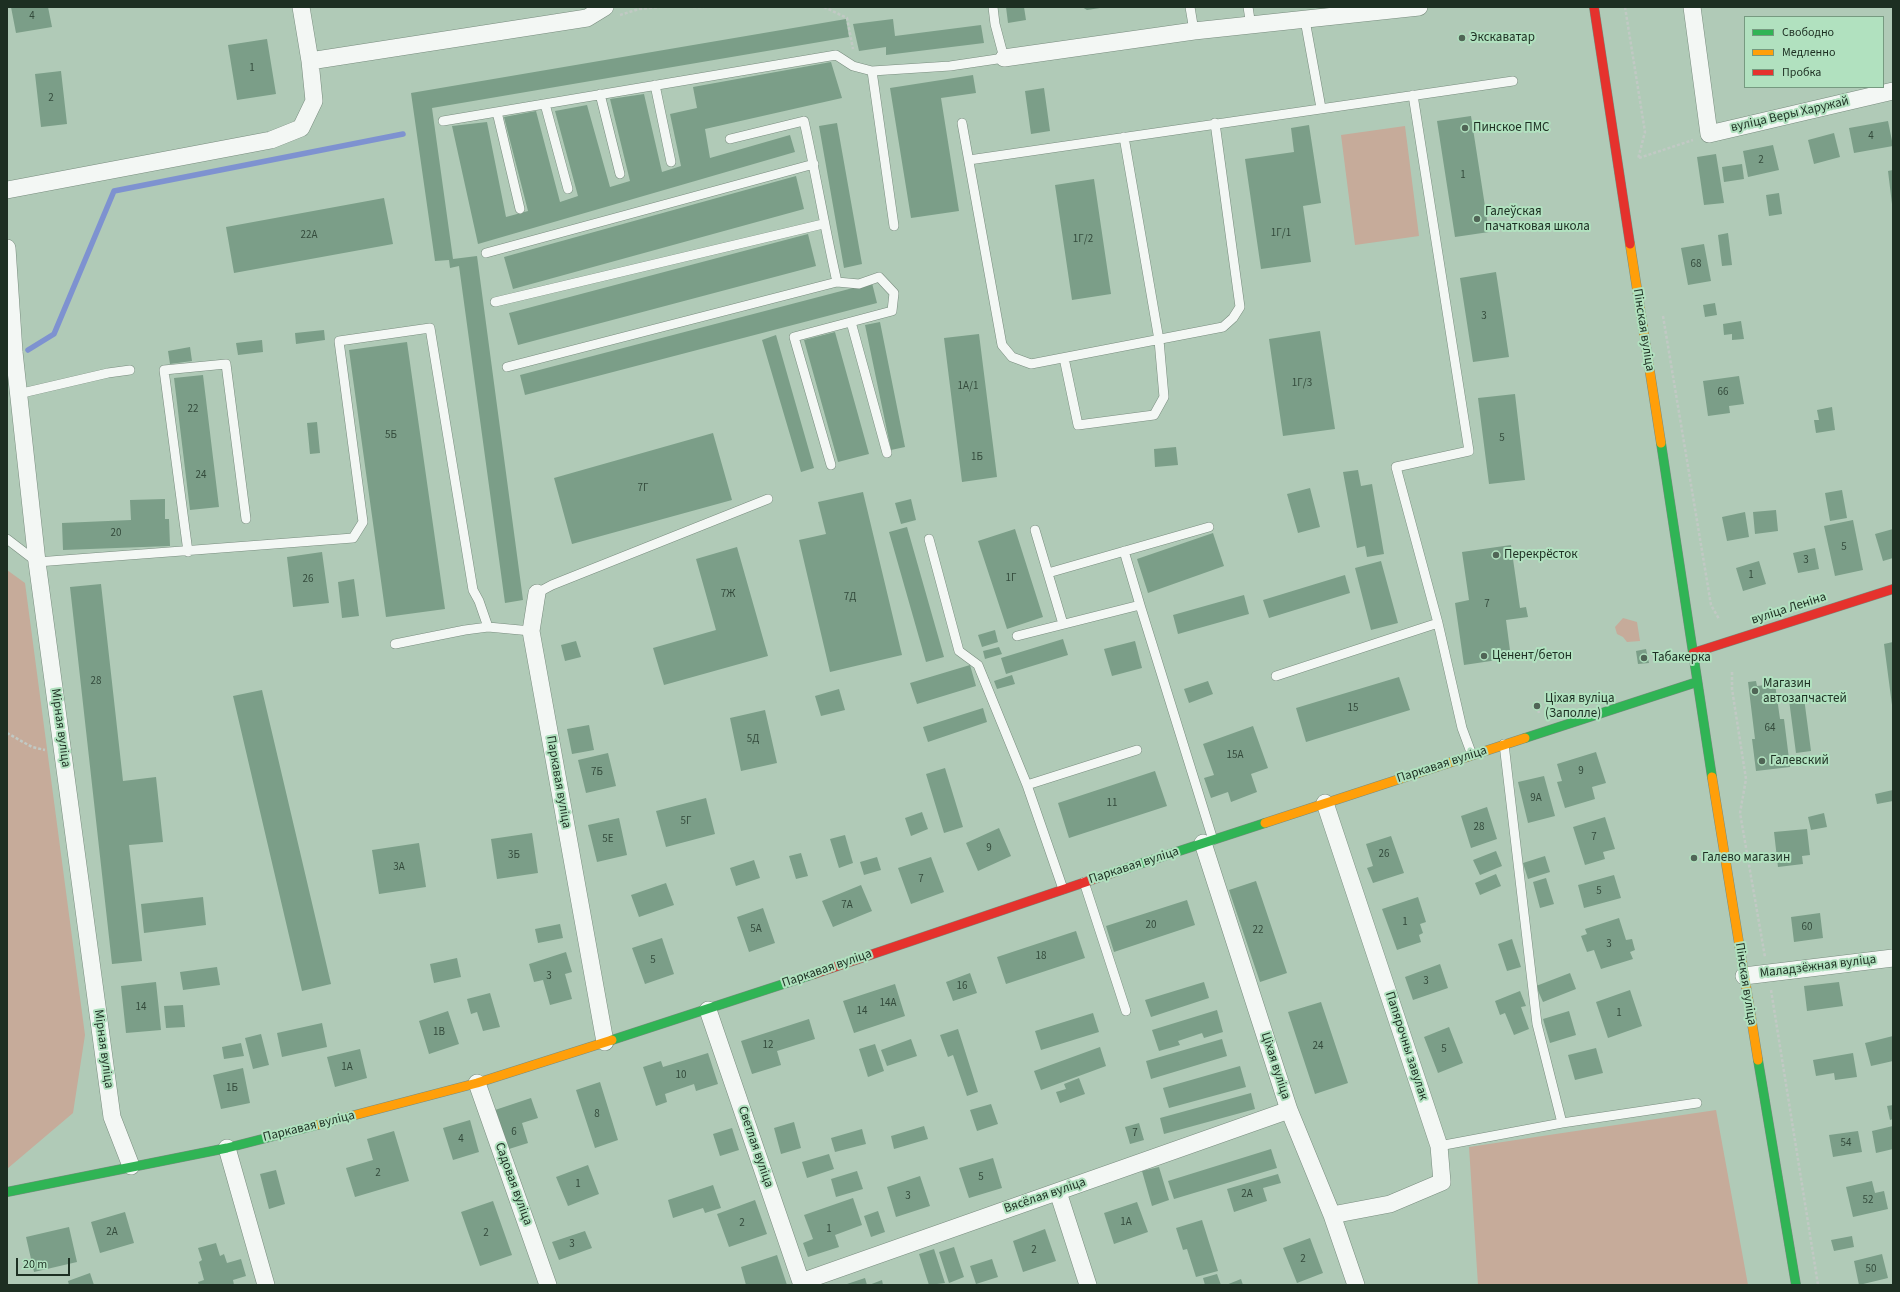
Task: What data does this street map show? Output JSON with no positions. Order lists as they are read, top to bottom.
{
  "streets": {
    "street": [
      "вуліца Веры Харужай",
      "Пінская вуліца",
      "вуліца Леніна",
      "Мірная вуліца",
      "Паркавая вуліца",
      "Маладзёжная вуліца",
      "Папярочны завулак",
      "Ціхая вуліца",
      "Светлая вуліца",
      "Садовая вуліца",
      "Вясёлая вуліца"
    ]
  },
  "crossings": [
    ["Пінская вуліца", "вуліца Леніна"],
    ["Пінская вуліца", "Паркавая вуліца"],
    ["Пінская вуліца", "Маладзёжная вуліца"],
    ["Мірная вуліца", "Паркавая вуліца"],
    ["Паркавая вуліца", "Папярочны завулак"],
    ["Паркавая вуліца", "Ціхая вуліца"],
    ["Паркавая вуліца", "Светлая вуліца"],
    ["Паркавая вуліца", "Садовая вуліца"],
    ["Папярочны завулак", "Ціхая вуліца"],
    ["Ціхая вуліца", "Вясёлая вуліца"],
    ["Светлая вуліца", "Вясёлая вуліца"]
  ],
  "places": [
    "Экскаватар",
    "Пинское ПМС",
    "Галеўская пачатковая школа",
    "Перекрёсток",
    "Ценент/бетон",
    "Табакерка",
    "Магазин автозапчастей",
    "Ціхая вуліца (Заполле)",
    "Галевский",
    "Галево магазин"
  ],
  "house_numbers": [
    "4",
    "1",
    "2",
    "4",
    "2",
    "1",
    "1Г/1",
    "22А",
    "1Г/2",
    "68",
    "3",
    "1Г/3",
    "1А/1",
    "66",
    "22",
    "5Б",
    "5",
    "1Б",
    "24",
    "7Г",
    "20",
    "5",
    "3",
    "1",
    "1Г",
    "26",
    "7Ж",
    "7Д",
    "7",
    "28",
    "15",
    "64",
    "5Д",
    "15А",
    "9",
    "7Б",
    "9А",
    "11",
    "5Г",
    "28",
    "7",
    "5Е",
    "9",
    "26",
    "3Б",
    "3А",
    "7",
    "5",
    "7А",
    "1",
    "20",
    "60",
    "5А",
    "22",
    "3",
    "18",
    "5",
    "3",
    "3",
    "16",
    "14А",
    "14",
    "14",
    "1",
    "1В",
    "12",
    "24",
    "5",
    "1А",
    "10",
    "1Б",
    "8",
    "6",
    "7",
    "4",
    "54",
    "2",
    "5",
    "1",
    "2А",
    "3",
    "52",
    "1А",
    "2",
    "1",
    "2А",
    "2",
    "3",
    "2",
    "2",
    "50"
  ],
  "legend": ["Свободно", "Медленно", "Пробка"],
  "scale_bar": "20 m"
}
